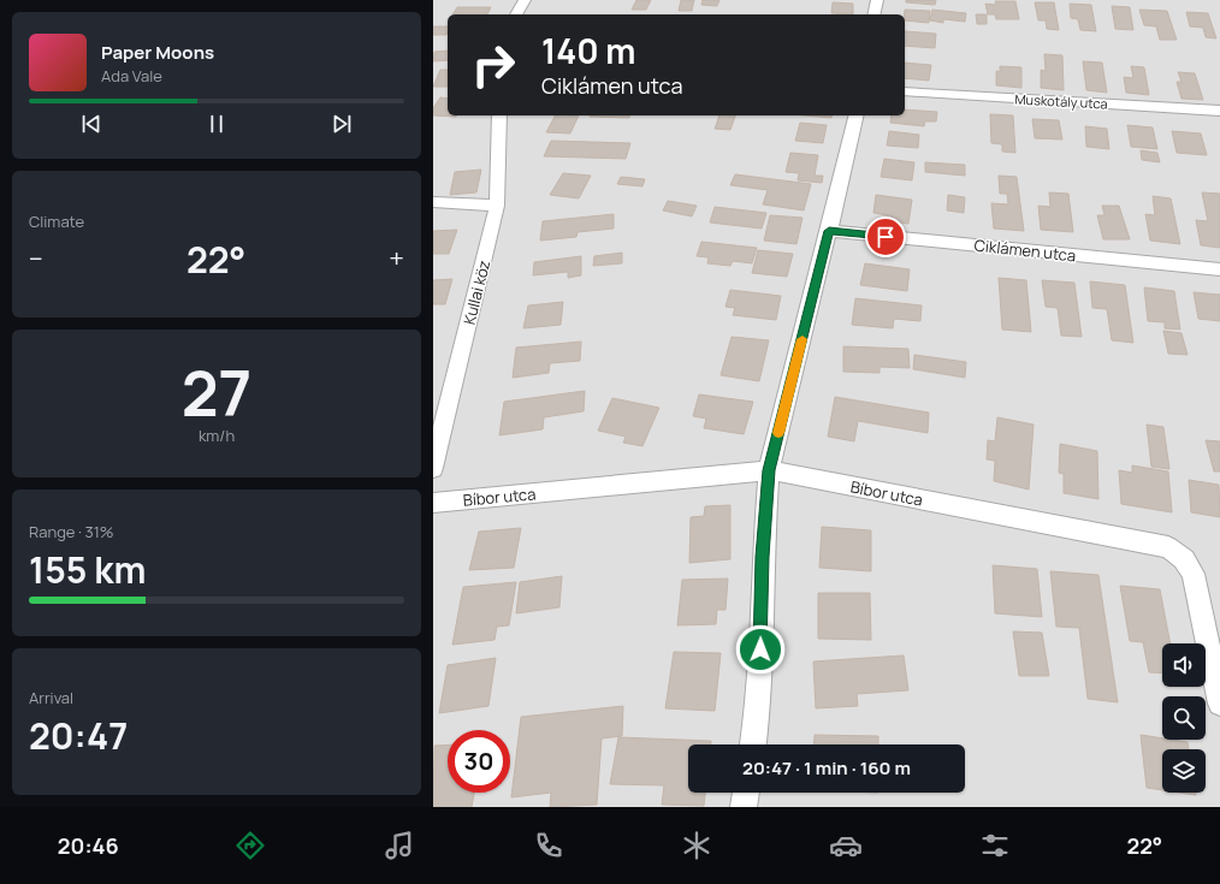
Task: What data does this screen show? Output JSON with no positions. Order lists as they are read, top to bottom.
{
  "streets": {
    "street": [
      "Muskotály utca",
      "Ciklámen utca",
      "Kullai köz",
      "Bíbor utca"
    ]
  },
  "page": {
    "turn": ["140 m", "Ciklámen utca"],
    "song": ["Paper Moons", "Ada Vale"],
    "tile": [
      "Climate",
      ["27", "km/h"],
      ["Range · 31%", "155 km"],
      ["Arrival", "20:47"]
    ],
    "heat": ["−", "22°", "+"],
    "limit": "30",
    "trip": "20:47 · 1 min · 160 m",
    "tabs": ["20:46", "22°"]
  }
}
